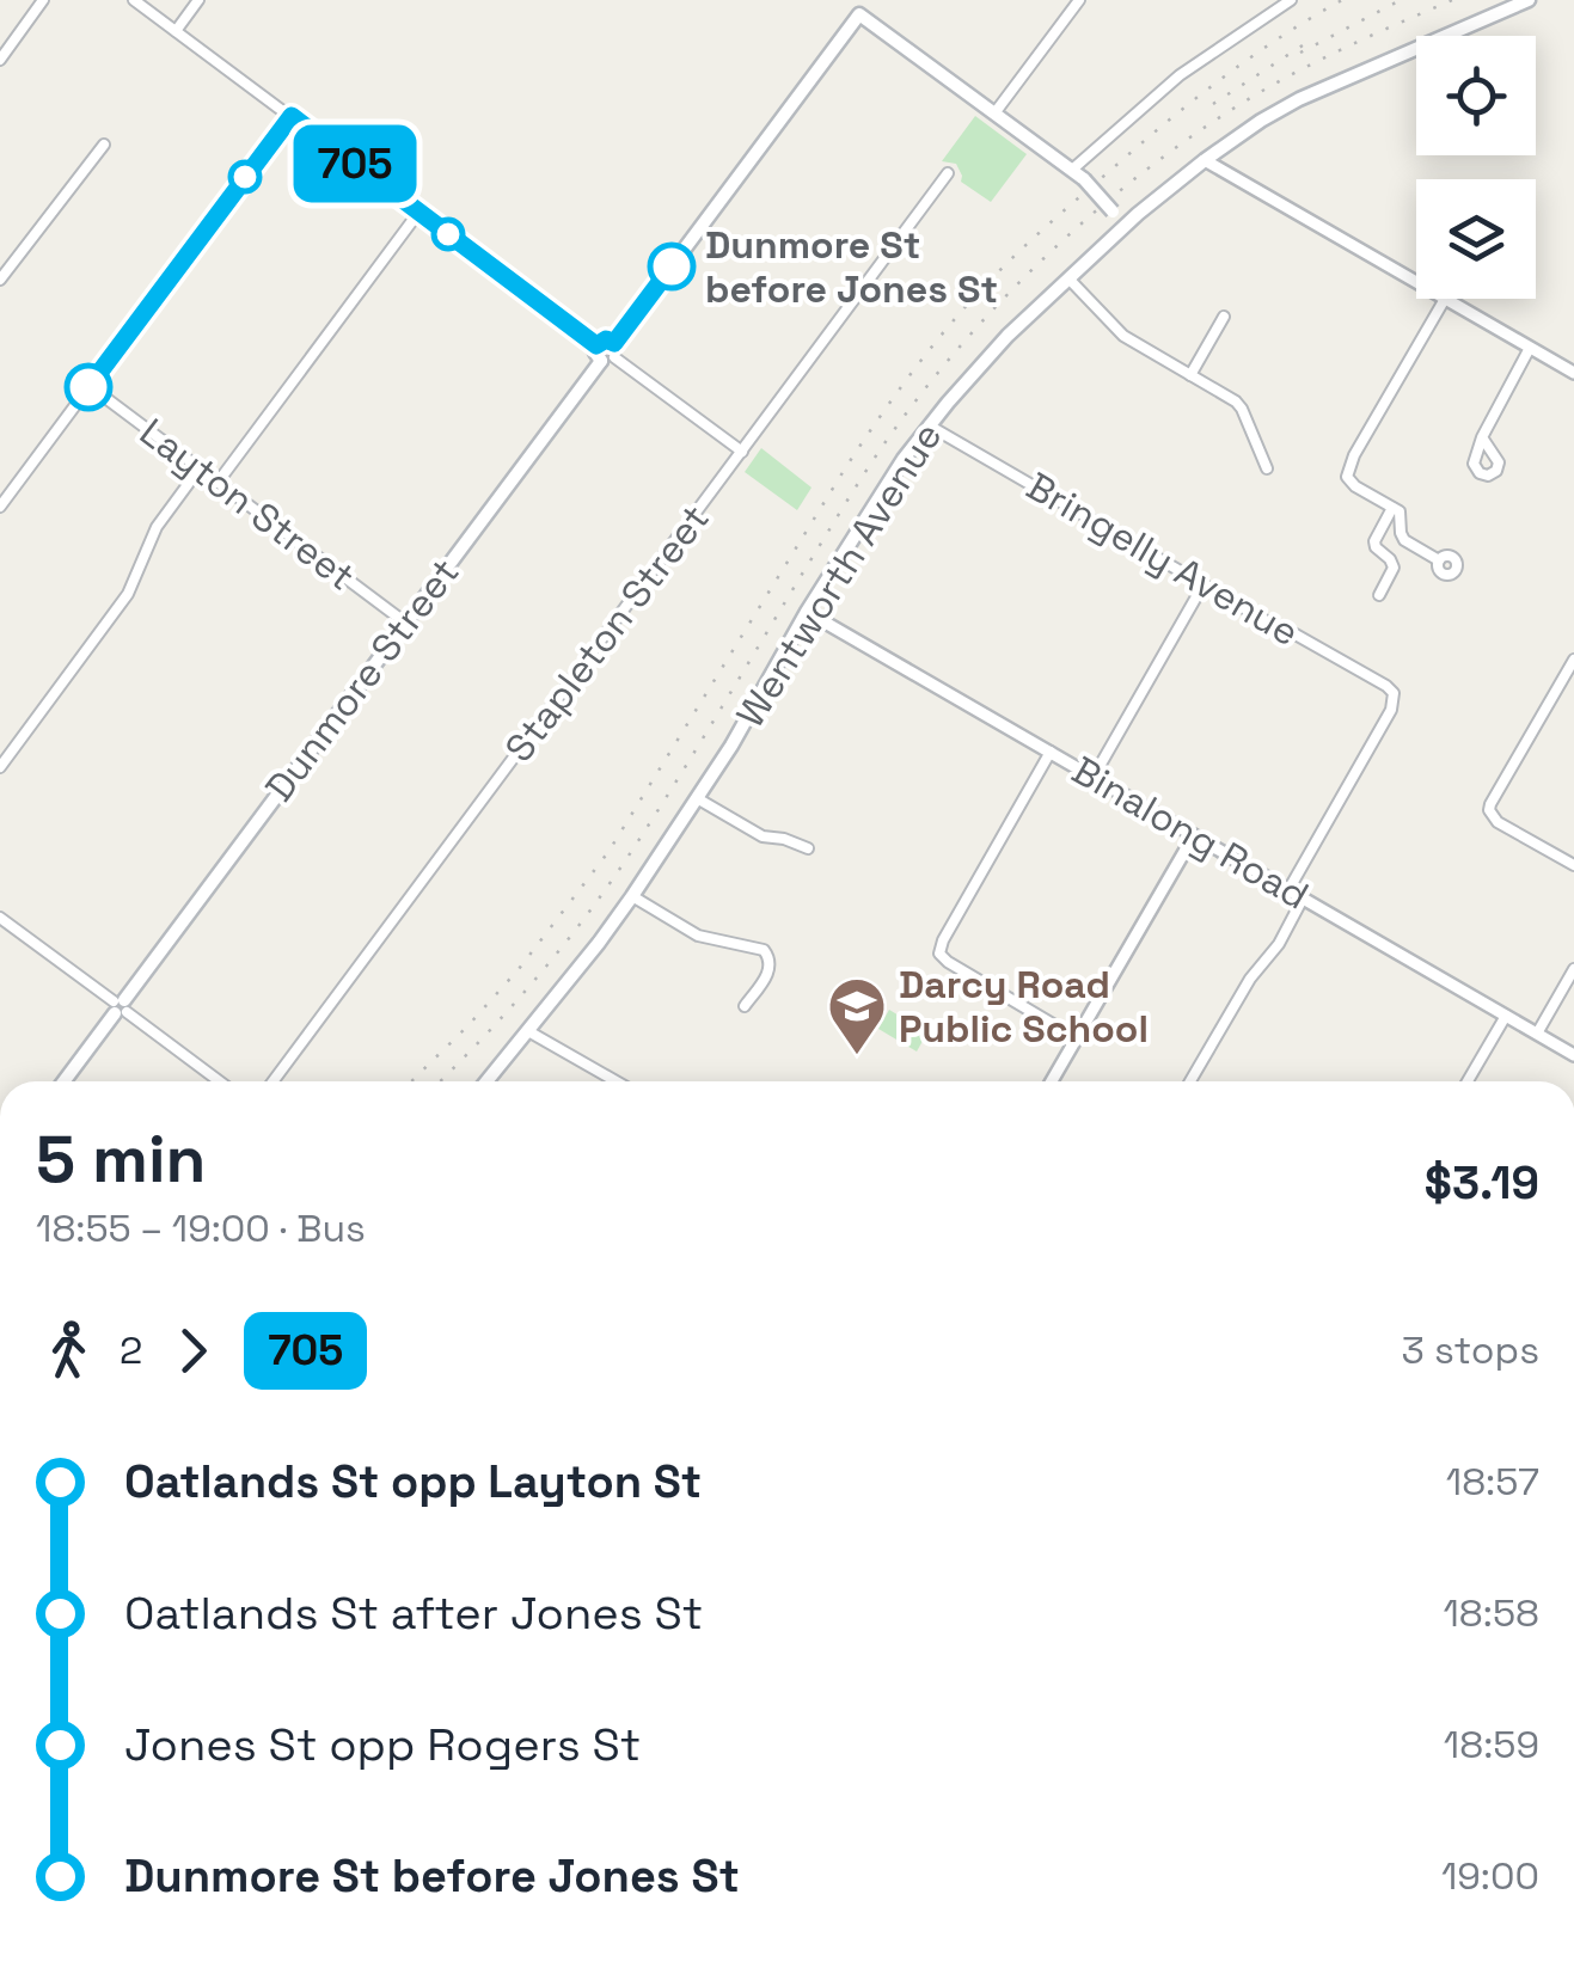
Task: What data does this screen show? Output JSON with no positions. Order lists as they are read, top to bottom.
{
  "streets": {
    "main road": ["Wentworth Avenue", "Dunmore Street"],
    "street": [
      "Layton Street",
      "Bringelly Avenue",
      "Stapleton Street",
      "Binalong Road"
    ]
  },
  "crossings": [
    ["Layton Street", "Dunmore Street"],
    ["Bringelly Avenue", "Wentworth Avenue"],
    ["Bringelly Avenue", "Binalong Road"],
    ["Wentworth Avenue", "Binalong Road"]
  ],
  "places": {
    "other": ["Dunmore St before Jones St"],
    "school or university": ["Darcy Road Public School"]
  },
  "lines": ["bus line 705"],
  "page": {
    "on_map": "705",
    "heading": ["5 min", "18:55 – 19:00 · Bus", "$3.19"],
    "legs": ["2", "705", "3 stops"],
    "list": [
      {
        "name": "Oatlands St opp Layton St",
        "value": "18:57"
      },
      {
        "name": "Oatlands St after Jones St",
        "value": "18:58"
      },
      {
        "name": "Jones St opp Rogers St",
        "value": "18:59"
      },
      {
        "name": "Dunmore St before Jones St",
        "value": "19:00"
      }
    ]
  }
}
